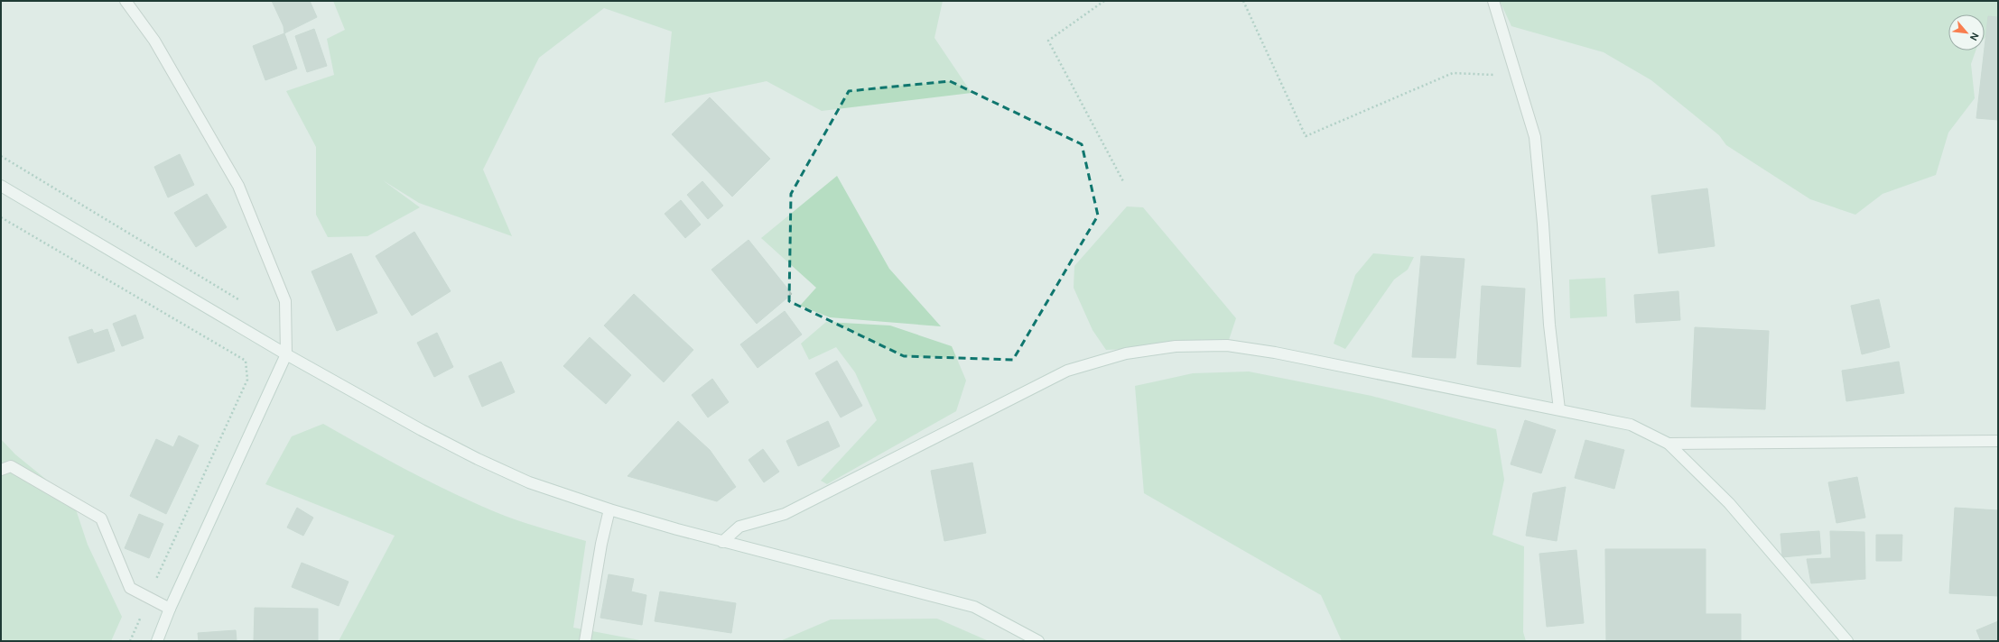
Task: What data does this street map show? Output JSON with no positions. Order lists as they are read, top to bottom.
{
  "north": "bottom right"
}
